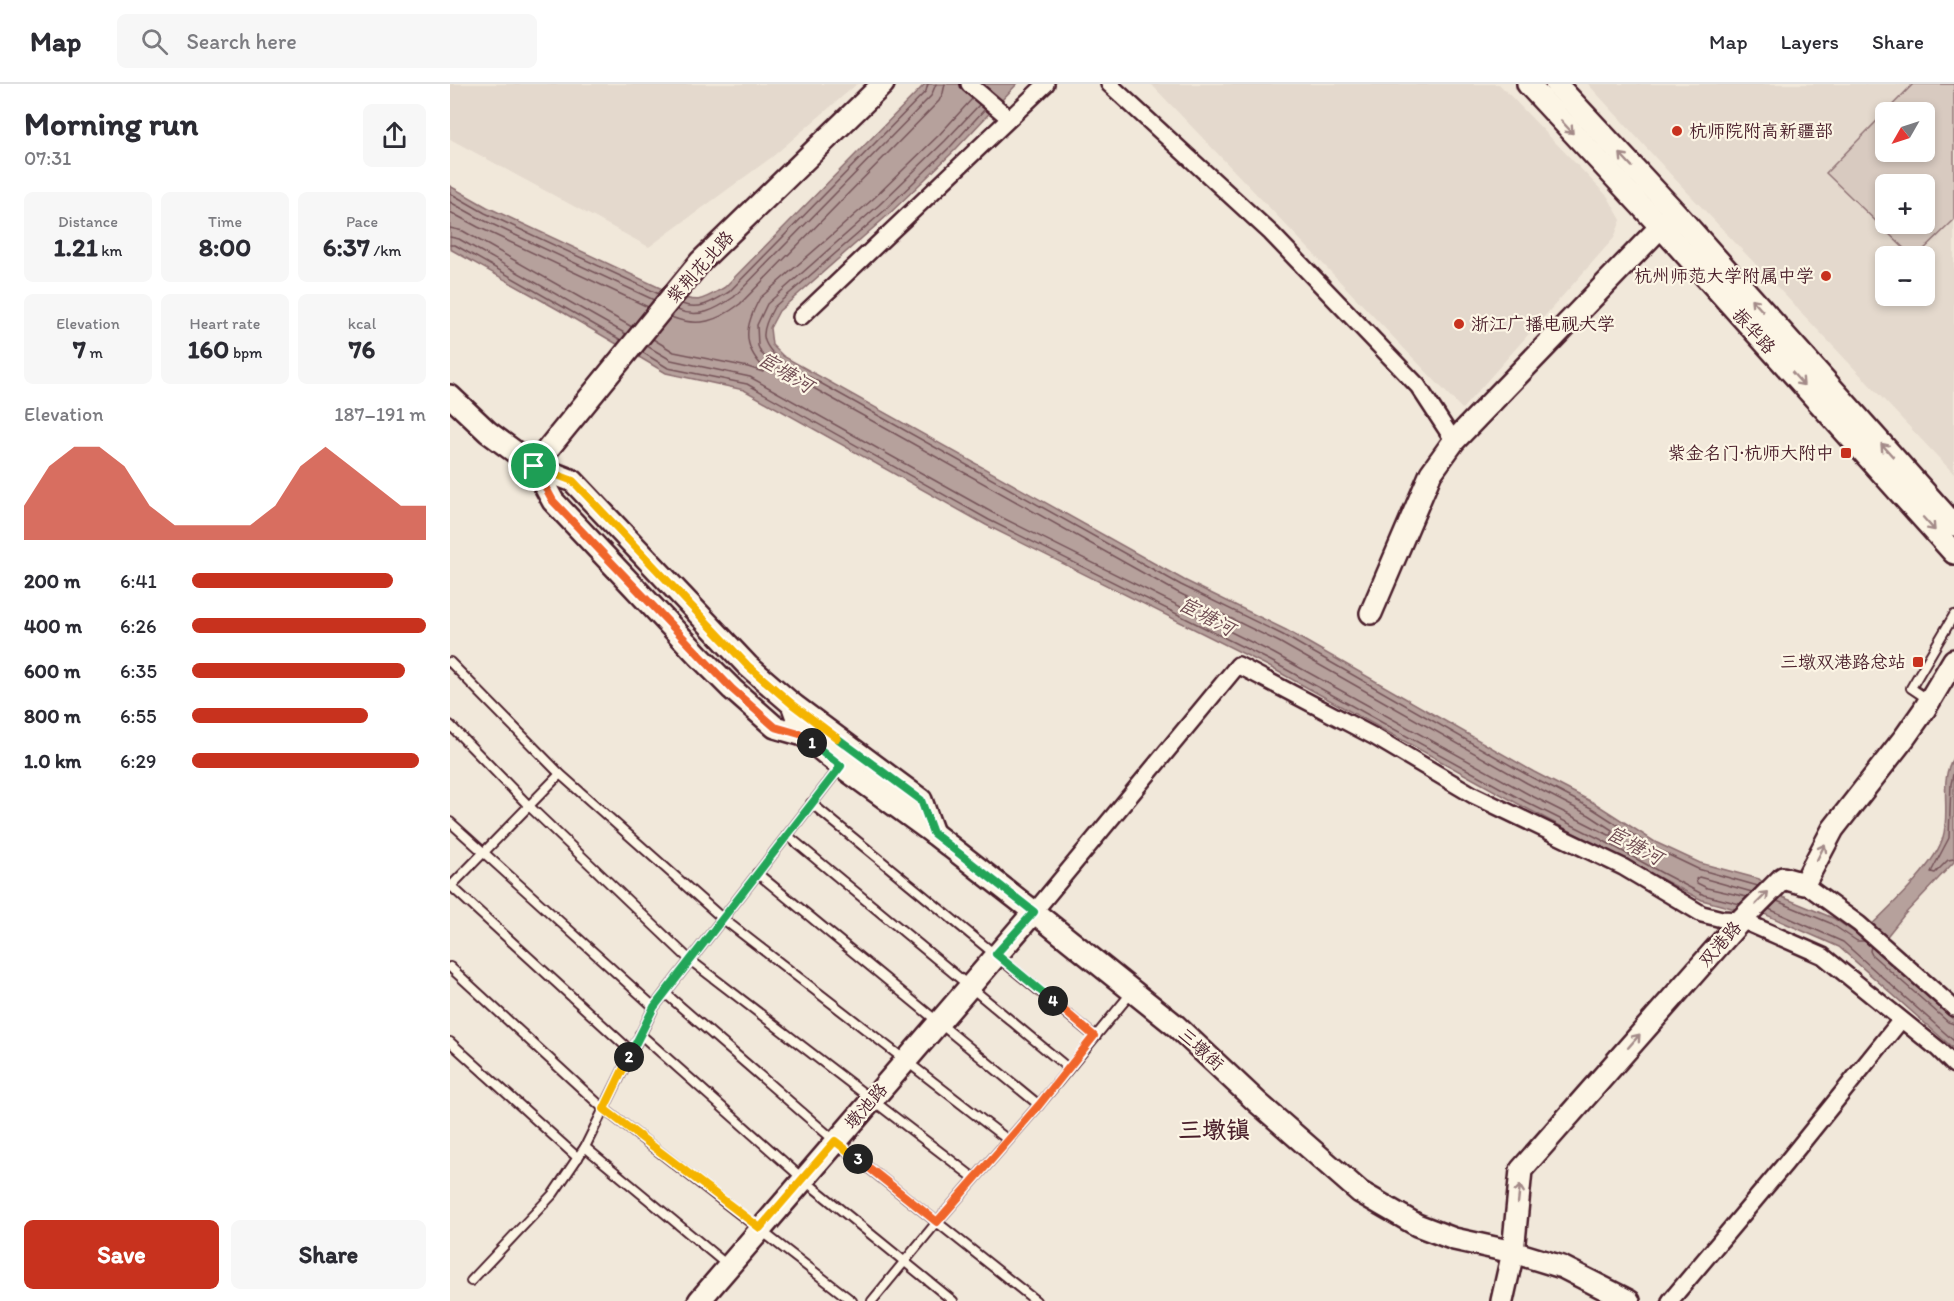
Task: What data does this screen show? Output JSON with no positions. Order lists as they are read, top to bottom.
{
  "streets": {
    "street": [
      "紫荆花北路",
      "振华路",
      "双港路",
      "三墩街",
      "墩池路"
    ]
  },
  "crossings": [
    ["紫荆花北路", "三墩街"],
    ["双港路", "三墩街"],
    ["三墩街", "墩池路"]
  ],
  "one_way": ["双港路"],
  "districts": ["三墩镇"],
  "water": ["宦塘河"],
  "places": {
    "other": ["杭师院附高新疆部", "杭州师范大学附属中学", "浙江广播电视大学"],
    "transit": ["紫金名门·杭师大附中", "三墩双港路总站"]
  },
  "north": "bottom left",
  "page": {
    "header": "Map",
    "search": "Search here",
    "nav": ["Map", "Layers", "Share"],
    "heading": ["Morning run", "07:31"],
    "map_buttons": ["+", "−"],
    "stats": [
      ["Distance", "1.21 km"],
      ["Time", "8:00"],
      ["Pace", "6:37 /km"],
      ["Elevation", "7 m"],
      ["Heart rate", "160 bpm"],
      ["kcal", "76"]
    ],
    "chart": ["Elevation", "187–191 m"],
    "list": [
      {
        "name": "200 m",
        "note": "6:41"
      },
      {
        "name": "400 m",
        "note": "6:26"
      },
      {
        "name": "600 m",
        "note": "6:35"
      },
      {
        "name": "800 m",
        "note": "6:55"
      },
      {
        "name": "1.0 km",
        "note": "6:29"
      }
    ],
    "pins": [
      "1",
      "4",
      "2",
      "3"
    ],
    "buttons": ["Save", "Share"]
  }
}
